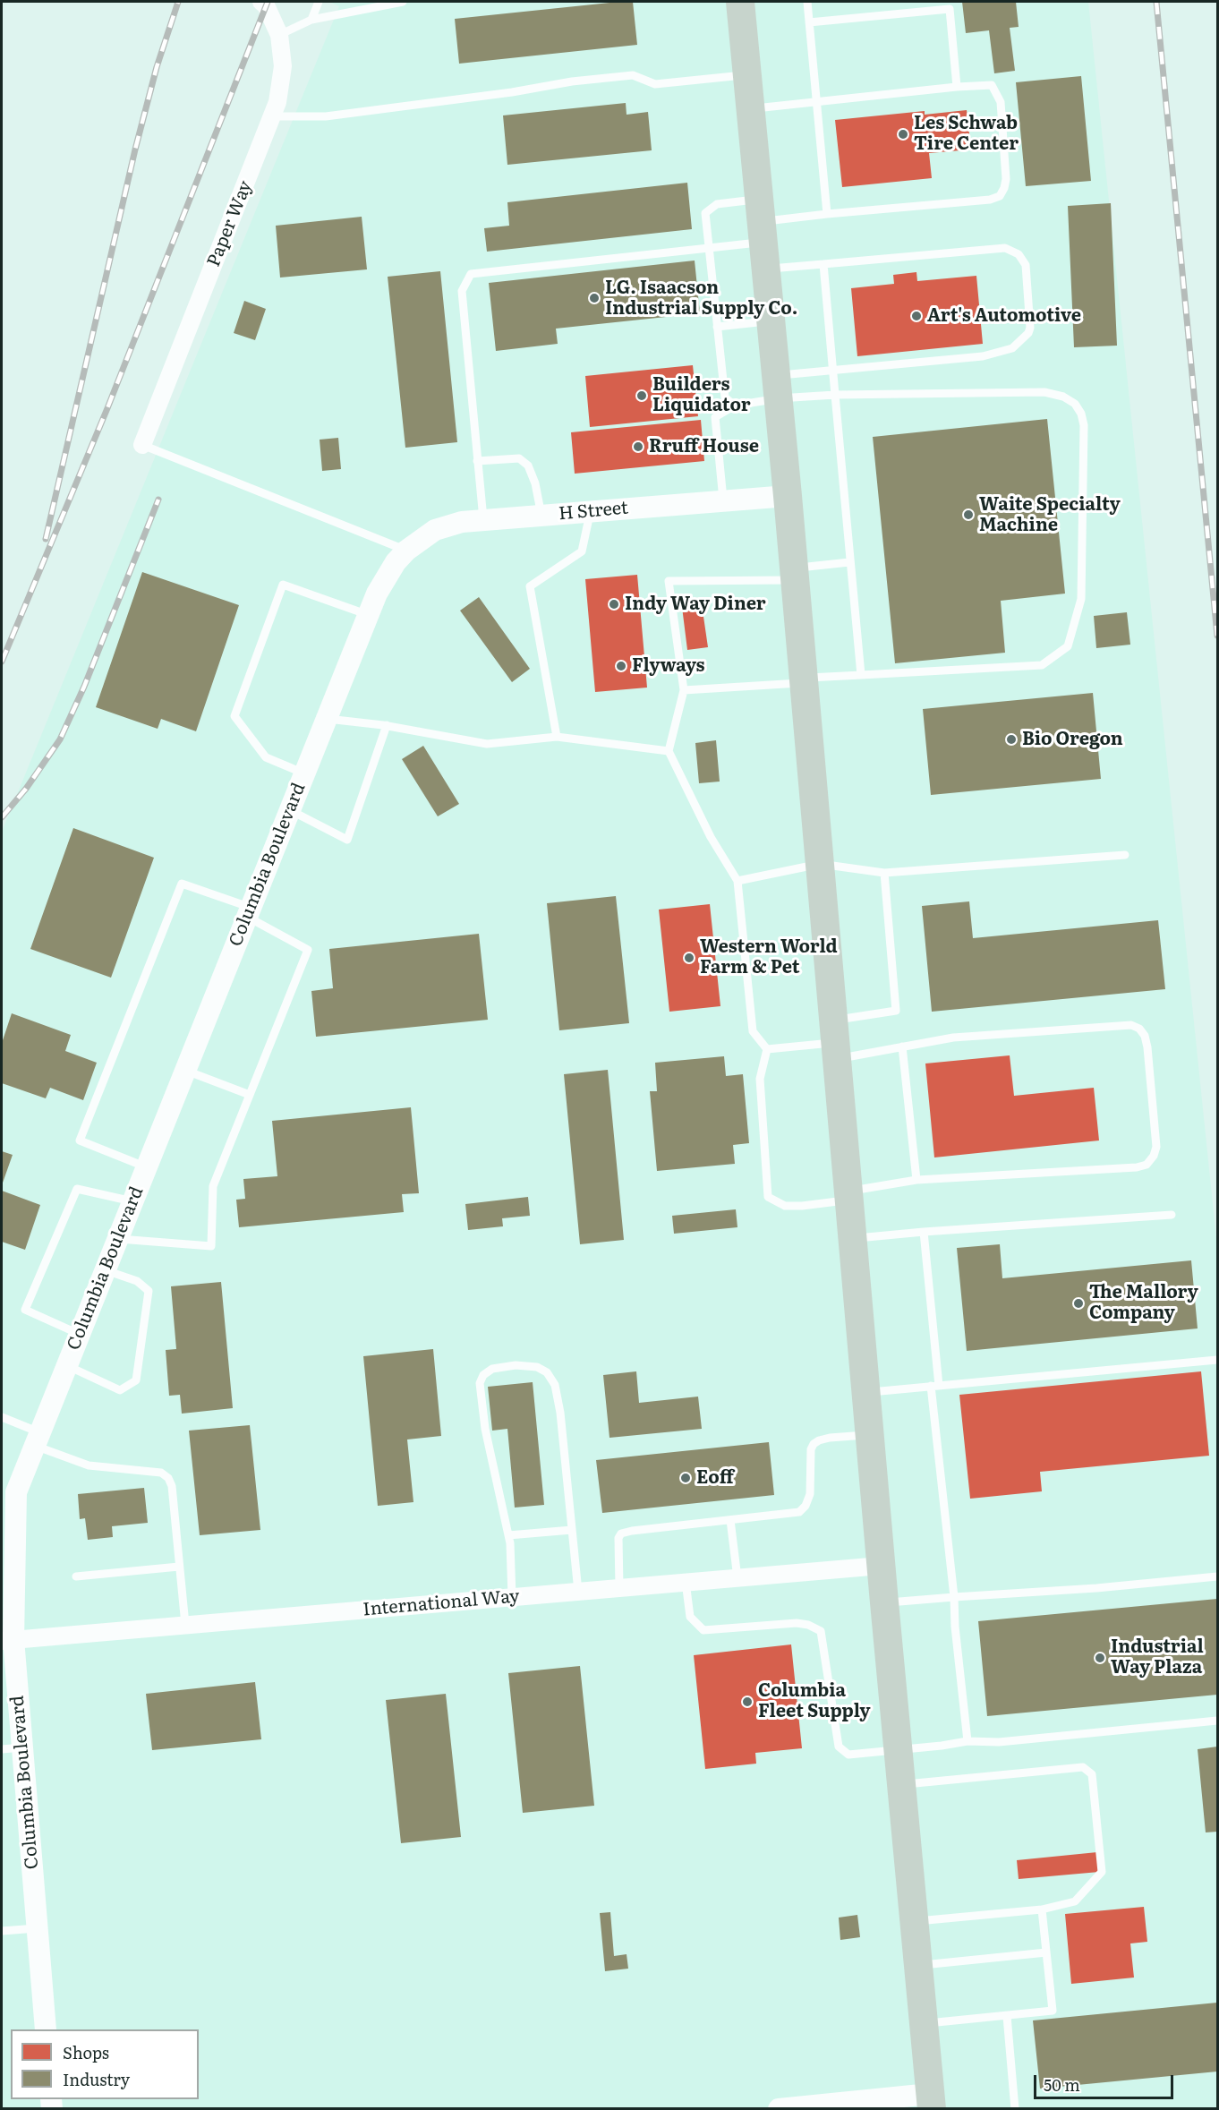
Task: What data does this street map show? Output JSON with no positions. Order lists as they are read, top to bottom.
{
  "streets": {
    "street": [
      "Paper Way",
      "H Street",
      "Columbia Boulevard",
      "International Way"
    ]
  },
  "crossings": [
    ["H Street", "Columbia Boulevard"],
    ["Columbia Boulevard", "International Way"]
  ],
  "places": [
    "Les Schwab Tire Center",
    "LG. Isaacson Industrial Supply Co.",
    "Art's Automotive",
    "Builders Liquidator",
    "Rruff House",
    "Waite Specialty Machine",
    "Indy Way Diner",
    "Flyways",
    "Bio Oregon",
    "Western World Farm & Pet",
    "The Mallory Company",
    "Eoff",
    "Industrial Way Plaza",
    "Columbia Fleet Supply"
  ],
  "legend": ["Shops", "Industry"],
  "scale_bar": "50 m"
}
